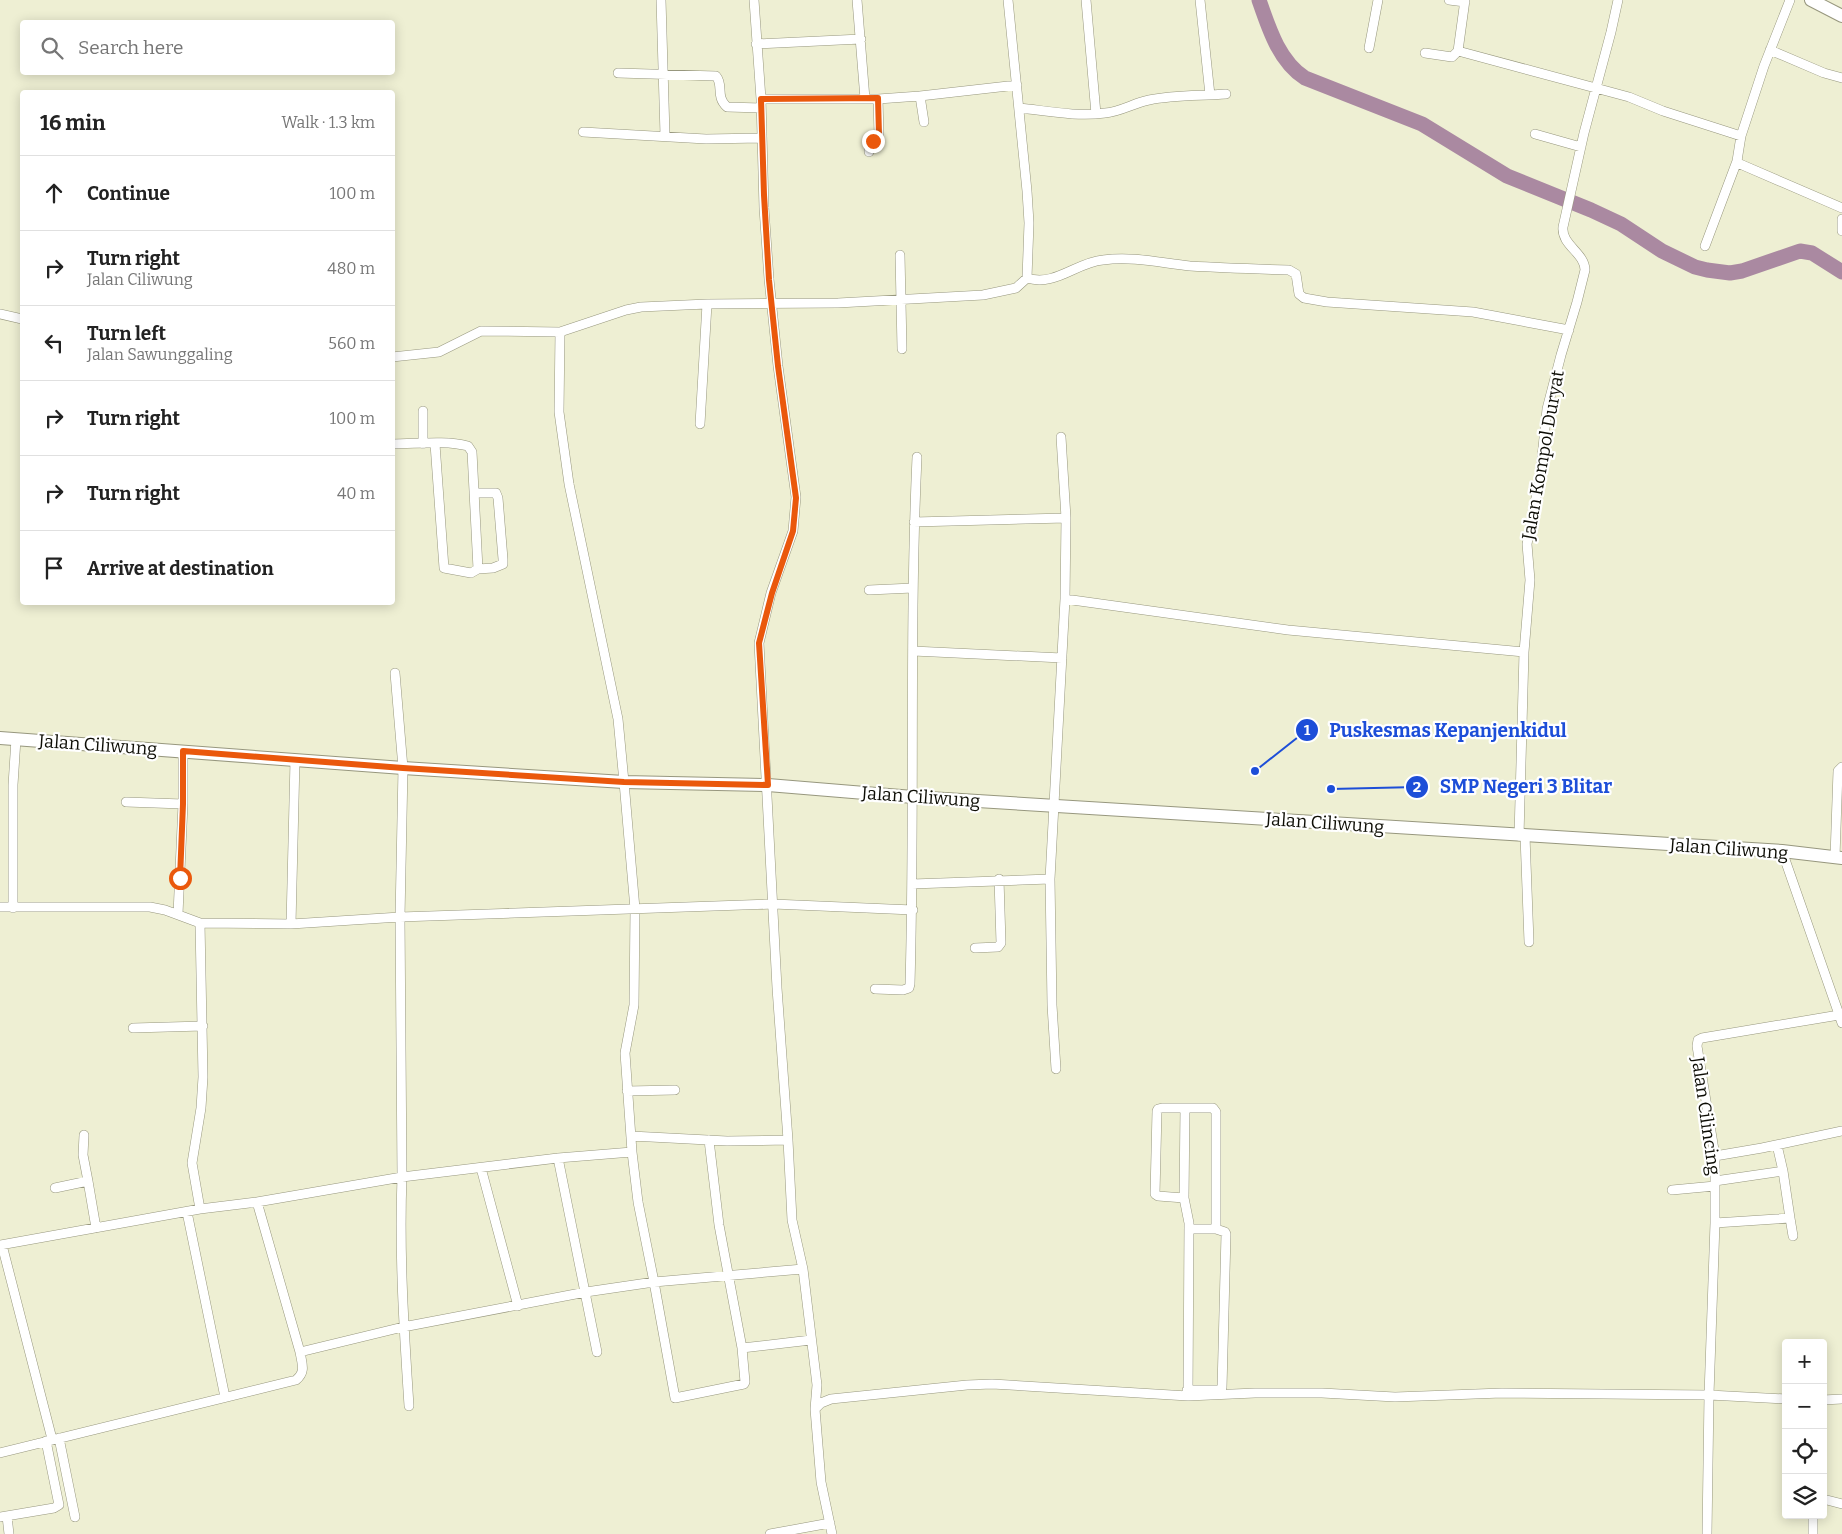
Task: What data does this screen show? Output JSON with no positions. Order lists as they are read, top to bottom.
{
  "streets": {
    "main road": ["Jalan Ciliwung"],
    "street": ["Jalan Kompol Duryat", "Jalan Cilincing"]
  },
  "crossings": [
    ["Jalan Kompol Duryat", "Jalan Ciliwung"]
  ],
  "places": ["Puskesmas Kepanjenkidul", "SMP Negeri 3 Blitar"],
  "page": {
    "search": "Search here",
    "heading": ["16 min", "Walk · 1.3 km"],
    "list": [
      ["Continue", "100 m"],
      ["Turn right", "Jalan Ciliwung", "480 m"],
      ["Turn left", "Jalan Sawunggaling", "560 m"],
      ["Turn right", "100 m"],
      ["Turn right", "40 m"],
      "Arrive at destination"
    ],
    "map_buttons": ["+", "−"]
  }
}
